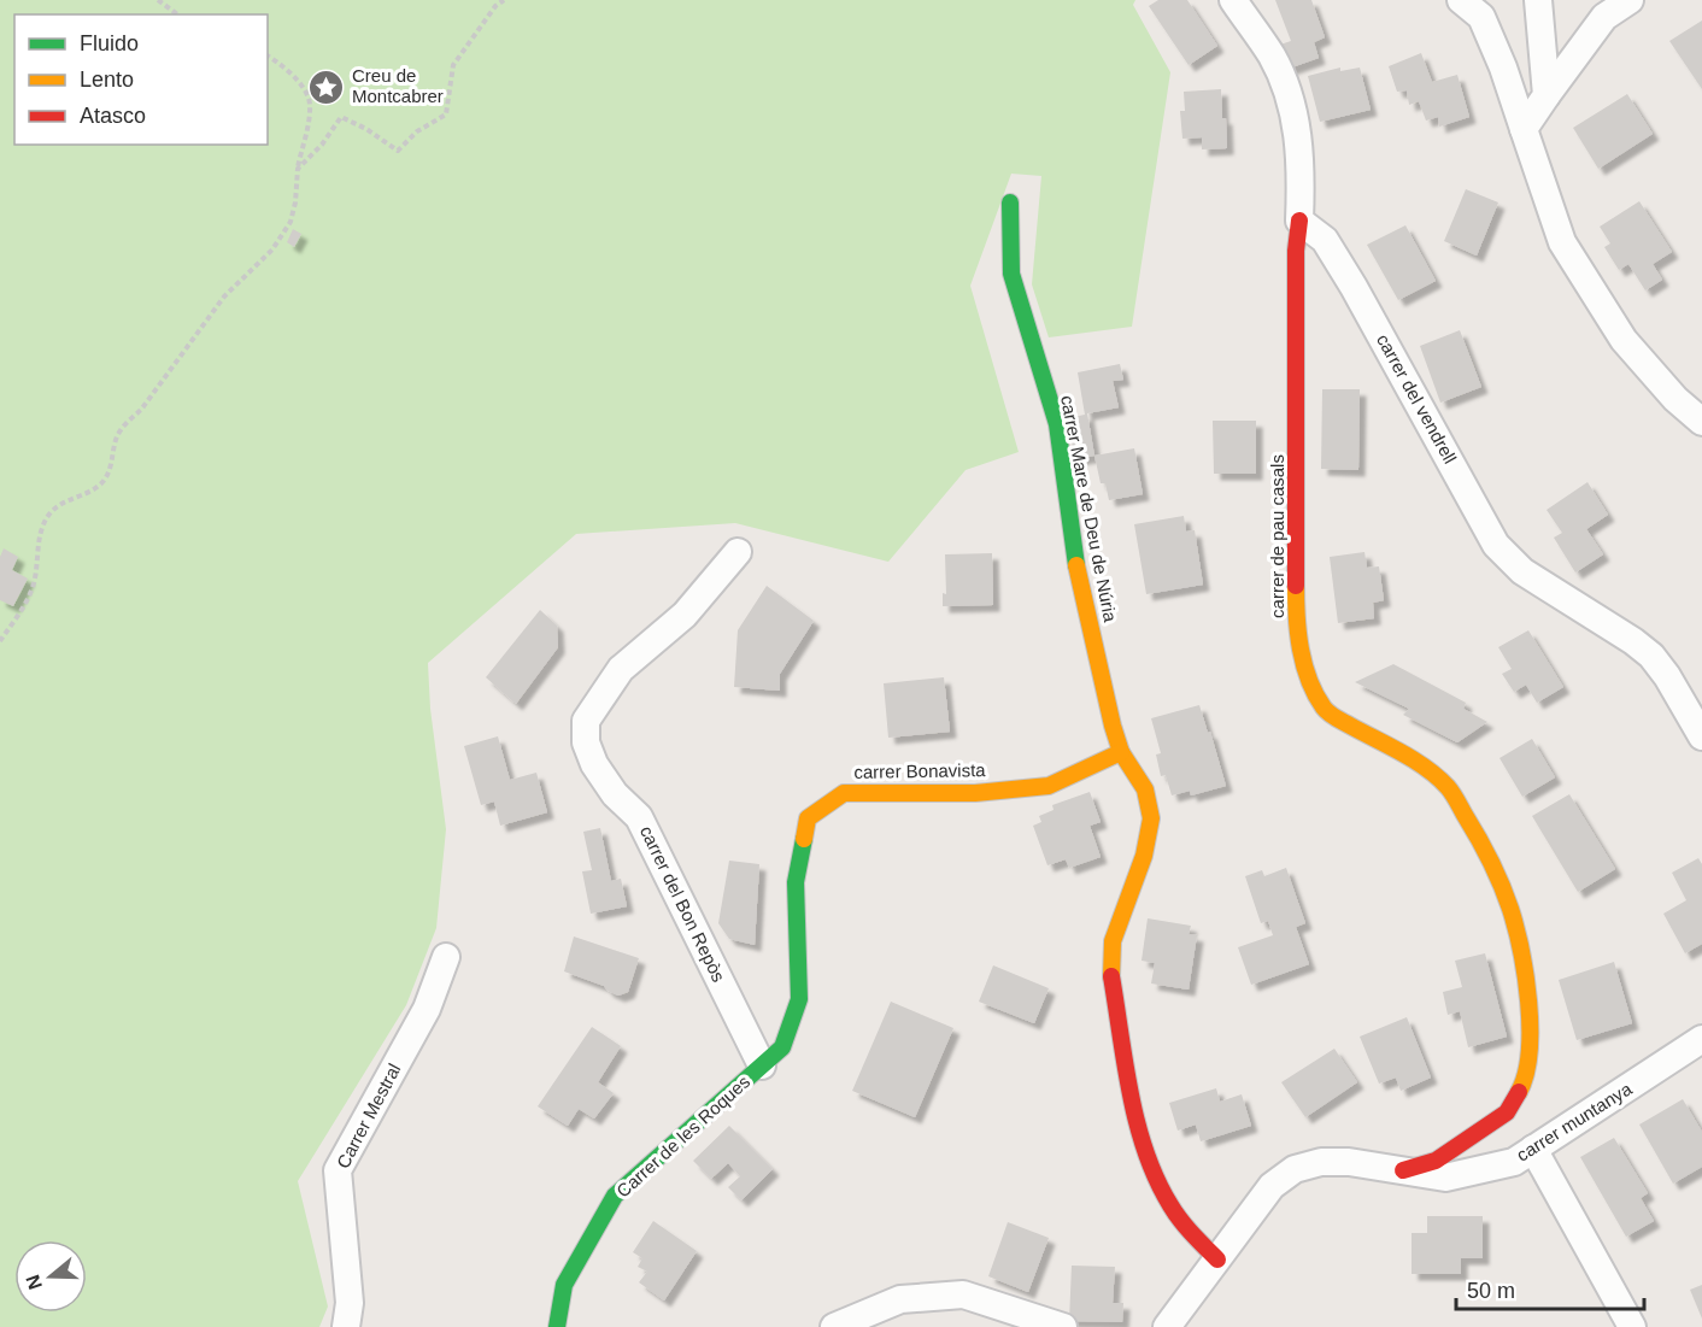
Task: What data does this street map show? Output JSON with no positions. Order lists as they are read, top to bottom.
{
  "streets": {
    "street": [
      "carrer del vendrell",
      "carrer Mare de Deu de Núria",
      "carrer de pau casals",
      "carrer Bonavista",
      "carrer del Bon Repòs",
      "Carrer Mestral",
      "carrer muntanya",
      "Carrer de les Roques"
    ]
  },
  "crossings": [
    ["carrer del vendrell", "carrer de pau casals"],
    ["carrer Mare de Deu de Núria", "carrer Bonavista"],
    ["carrer Mare de Deu de Núria", "carrer muntanya"],
    ["carrer de pau casals", "carrer muntanya"],
    ["carrer Bonavista", "carrer del Bon Repòs"],
    ["carrer Bonavista", "Carrer de les Roques"],
    ["carrer del Bon Repòs", "Carrer de les Roques"]
  ],
  "places": {
    "place": ["Creu de Montcabrer"]
  },
  "legend": ["Fluido", "Lento", "Atasco"],
  "scale_bar": "50 m",
  "north": "left"
}
